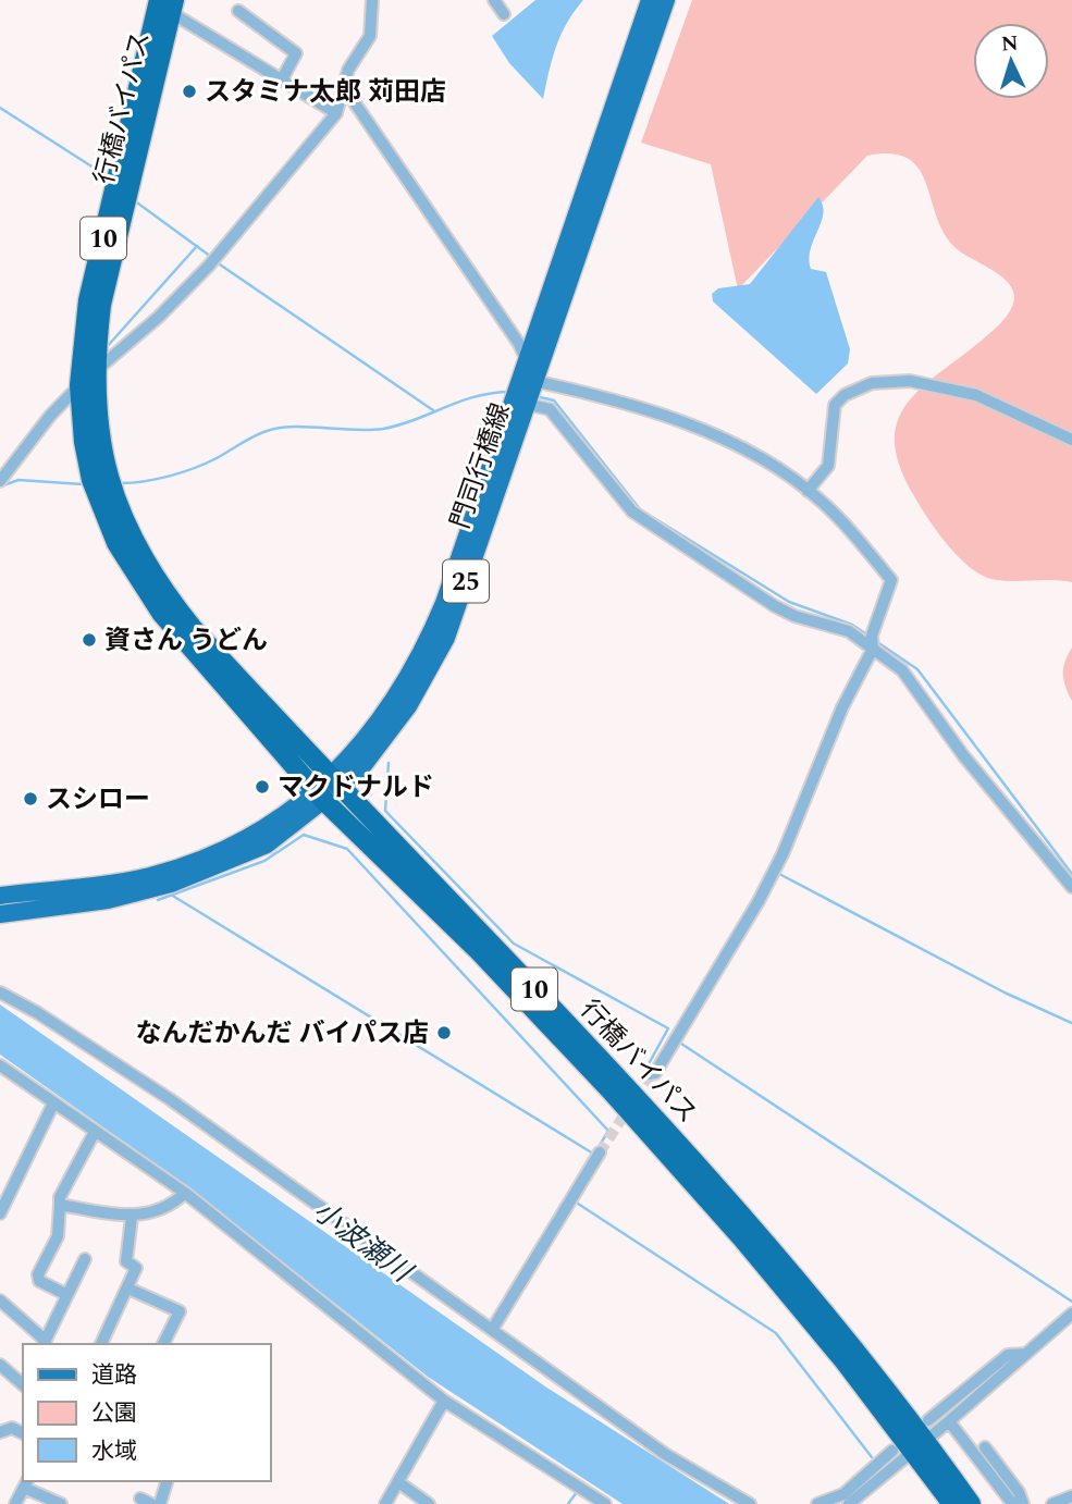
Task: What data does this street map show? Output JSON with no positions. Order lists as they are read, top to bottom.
{
  "streets": {
    "highway": ["行橋バイパス", "10"],
    "main road": ["門司行橋線", "25"]
  },
  "crossings": [
    ["行橋バイパス", "門司行橋線"]
  ],
  "water": ["小波瀬川"],
  "places": [
    "スタミナ太郎 苅田店",
    "資さん うどん",
    "マクドナルド",
    "スシロー",
    "なんだかんだ バイパス店"
  ],
  "legend": ["道路", "公園", "水域"],
  "north": "top"
}
